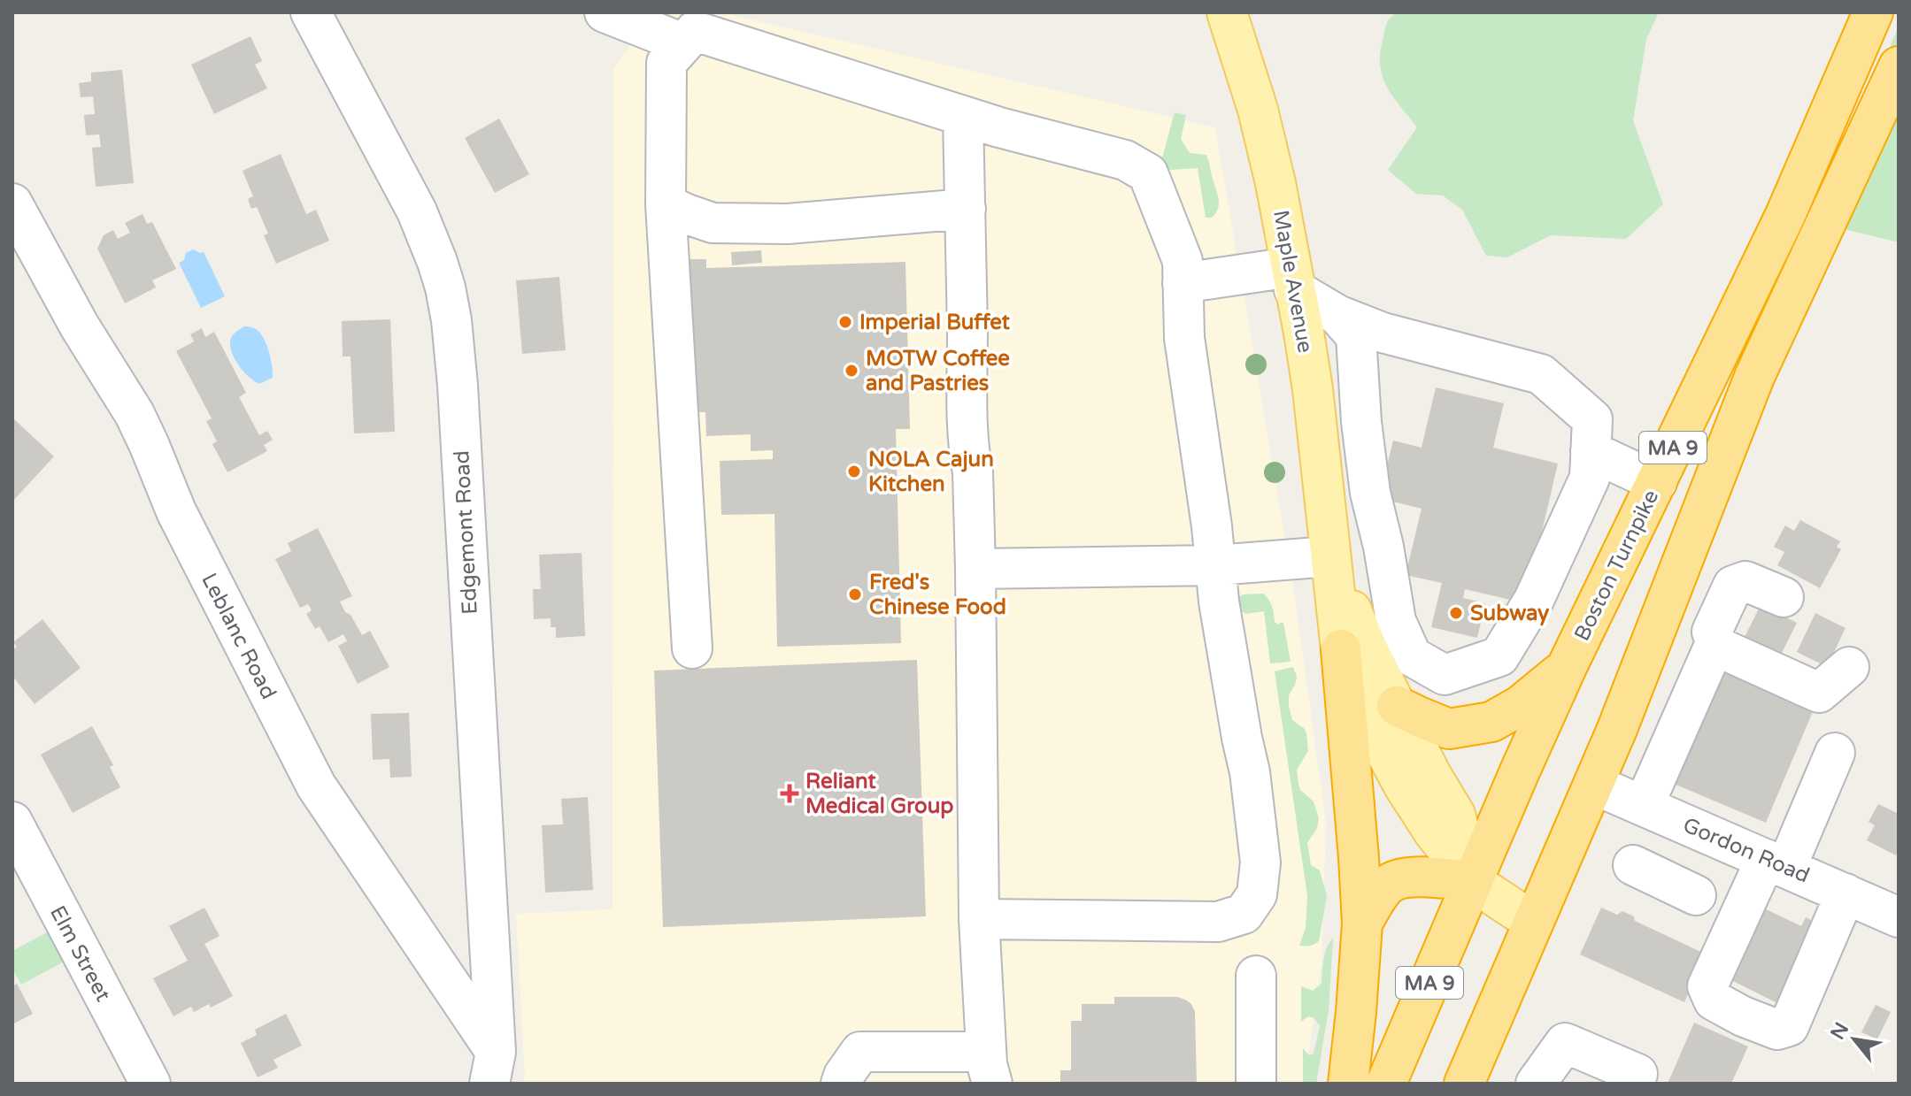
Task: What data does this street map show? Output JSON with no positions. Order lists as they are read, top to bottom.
{
  "streets": {
    "highway": ["MA 9", "Boston Turnpike"],
    "main road": ["Maple Avenue"],
    "street": [
      "Edgemont Road",
      "Leblanc Road",
      "Gordon Road",
      "Elm Street"
    ]
  },
  "crossings": [
    ["Maple Avenue", "MA 9"],
    ["Maple Avenue", "Boston Turnpike"],
    ["MA 9", "Gordon Road"],
    ["Edgemont Road", "Leblanc Road"]
  ],
  "places": {
    "other": [
      "Imperial Buffet",
      "MOTW Coffee and Pastries",
      "NOLA Cajun Kitchen",
      "Fred's Chinese Food",
      "Subway"
    ],
    "health": ["Reliant Medical Group"]
  },
  "north": "top left"
}
